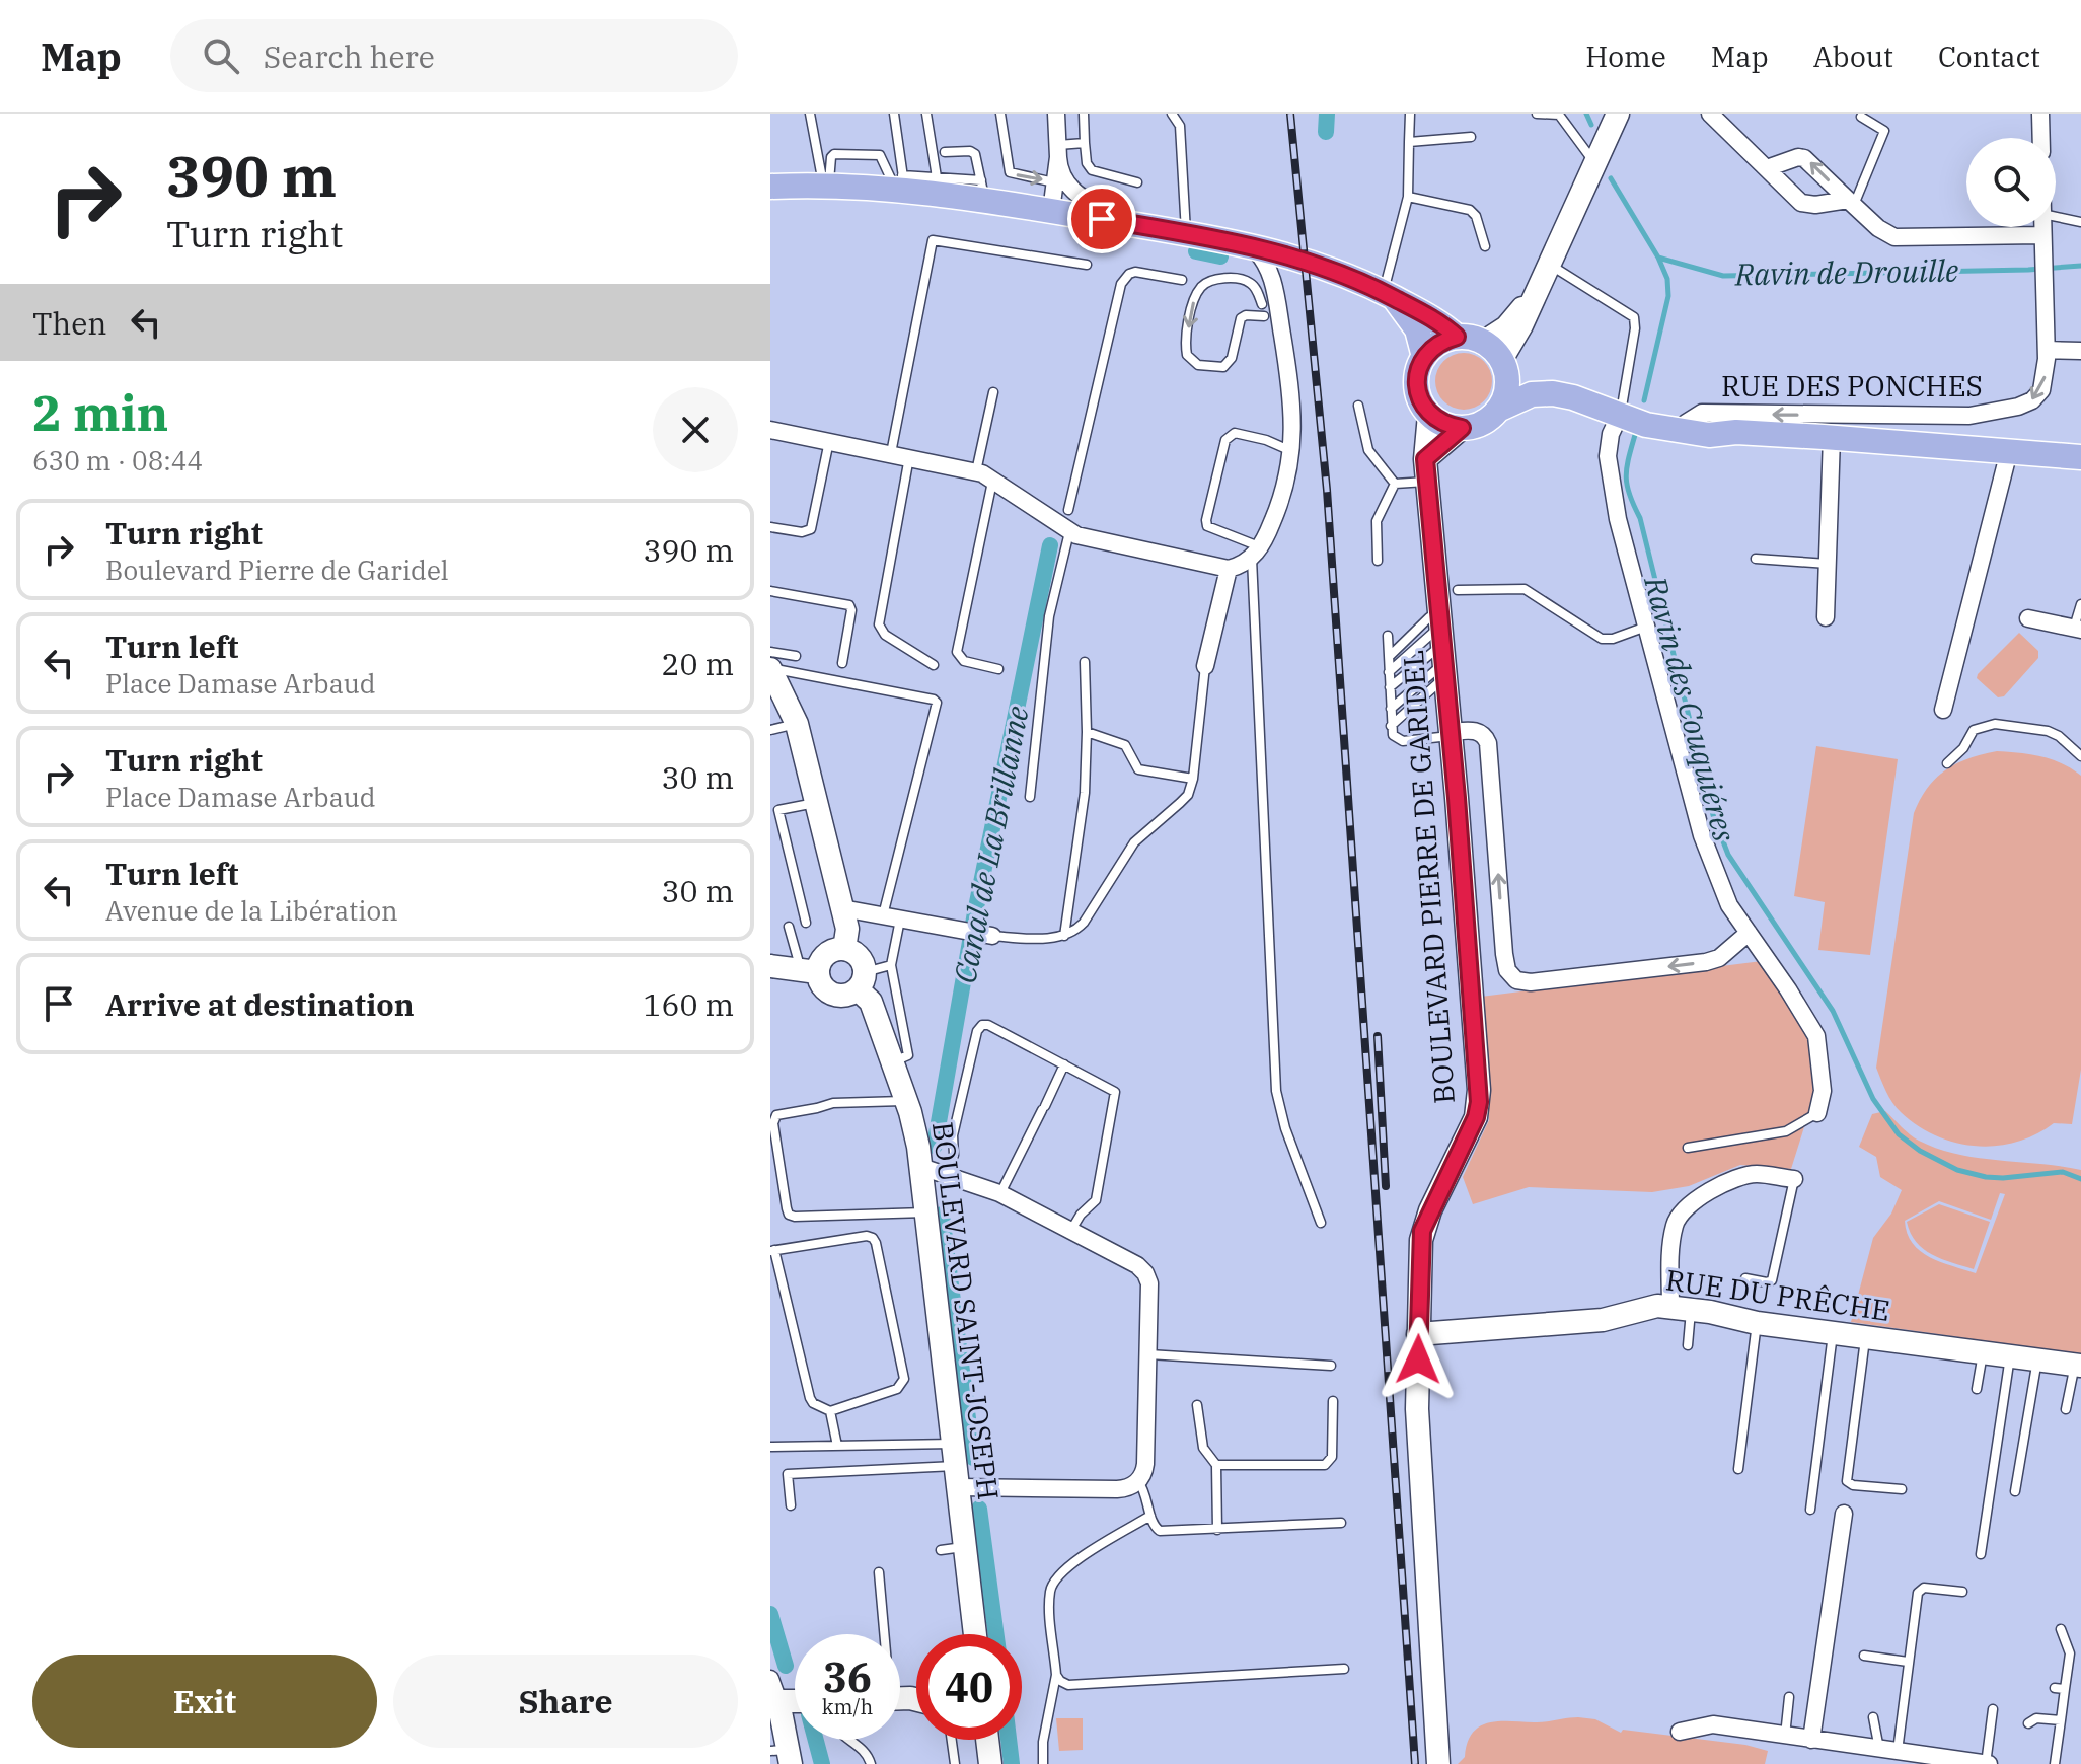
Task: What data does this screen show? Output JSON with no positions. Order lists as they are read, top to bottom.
{
  "streets": {
    "street": [
      "RUE DES PONCHES",
      "BOULEVARD PIERRE DE GARIDEL",
      "RUE DU PRÊCHE",
      "BOULEVARD SAINT-JOSEPH"
    ]
  },
  "crossings": [
    ["BOULEVARD PIERRE DE GARIDEL", "RUE DU PRÊCHE"]
  ],
  "one_way": ["RUE DES PONCHES"],
  "water": ["Ravin de Drouille", "Ravin des Couquiéres", "Canal de La Brillanne"],
  "page": {
    "header": "Map",
    "search": "Search here",
    "nav": [
      "Home",
      "Map",
      "About",
      "Contact"
    ],
    "turn": ["390 m", "Turn right"],
    "then": "Then",
    "heading": ["2 min", "630 m · 08:44"],
    "list": [
      {
        "name": "Turn right",
        "note": "Boulevard Pierre de Garidel",
        "value": "390 m"
      },
      {
        "name": "Turn left",
        "note": "Place Damase Arbaud",
        "value": "20 m"
      },
      {
        "name": "Turn right",
        "note": "Place Damase Arbaud",
        "value": "30 m"
      },
      {
        "name": "Turn left",
        "note": "Avenue de la Libération",
        "value": "30 m"
      },
      {
        "name": "Arrive at destination",
        "value": "160 m"
      }
    ],
    "speed": "36 km/h",
    "limit": "40",
    "buttons": ["Exit", "Share"]
  }
}
